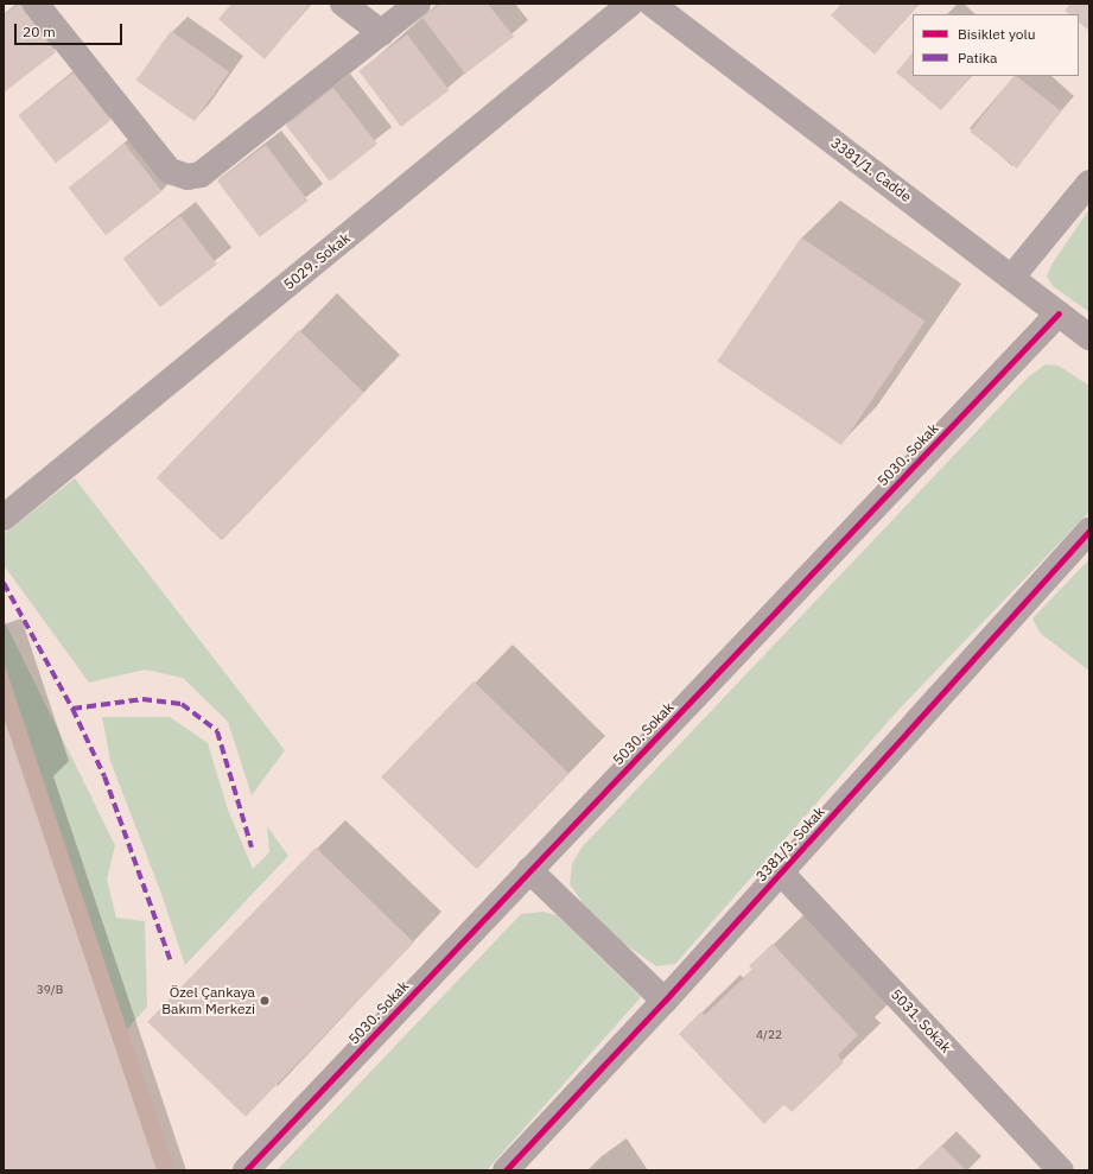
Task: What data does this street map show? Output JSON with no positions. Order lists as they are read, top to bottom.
{
  "streets": {
    "street": [
      "3381/1. Cadde",
      "5029. Sokak",
      "5030. Sokak",
      "3381/3. Sokak",
      "5031. Sokak"
    ]
  },
  "crossings": [
    ["3381/1. Cadde", "5030. Sokak"],
    ["3381/3. Sokak", "5031. Sokak"]
  ],
  "places": ["Özel Çankaya Bakım Merkezi"],
  "house_numbers": ["39/B", "4/22"],
  "legend": ["Bisiklet yolu", "Patika"],
  "scale_bar": "20 m"
}
